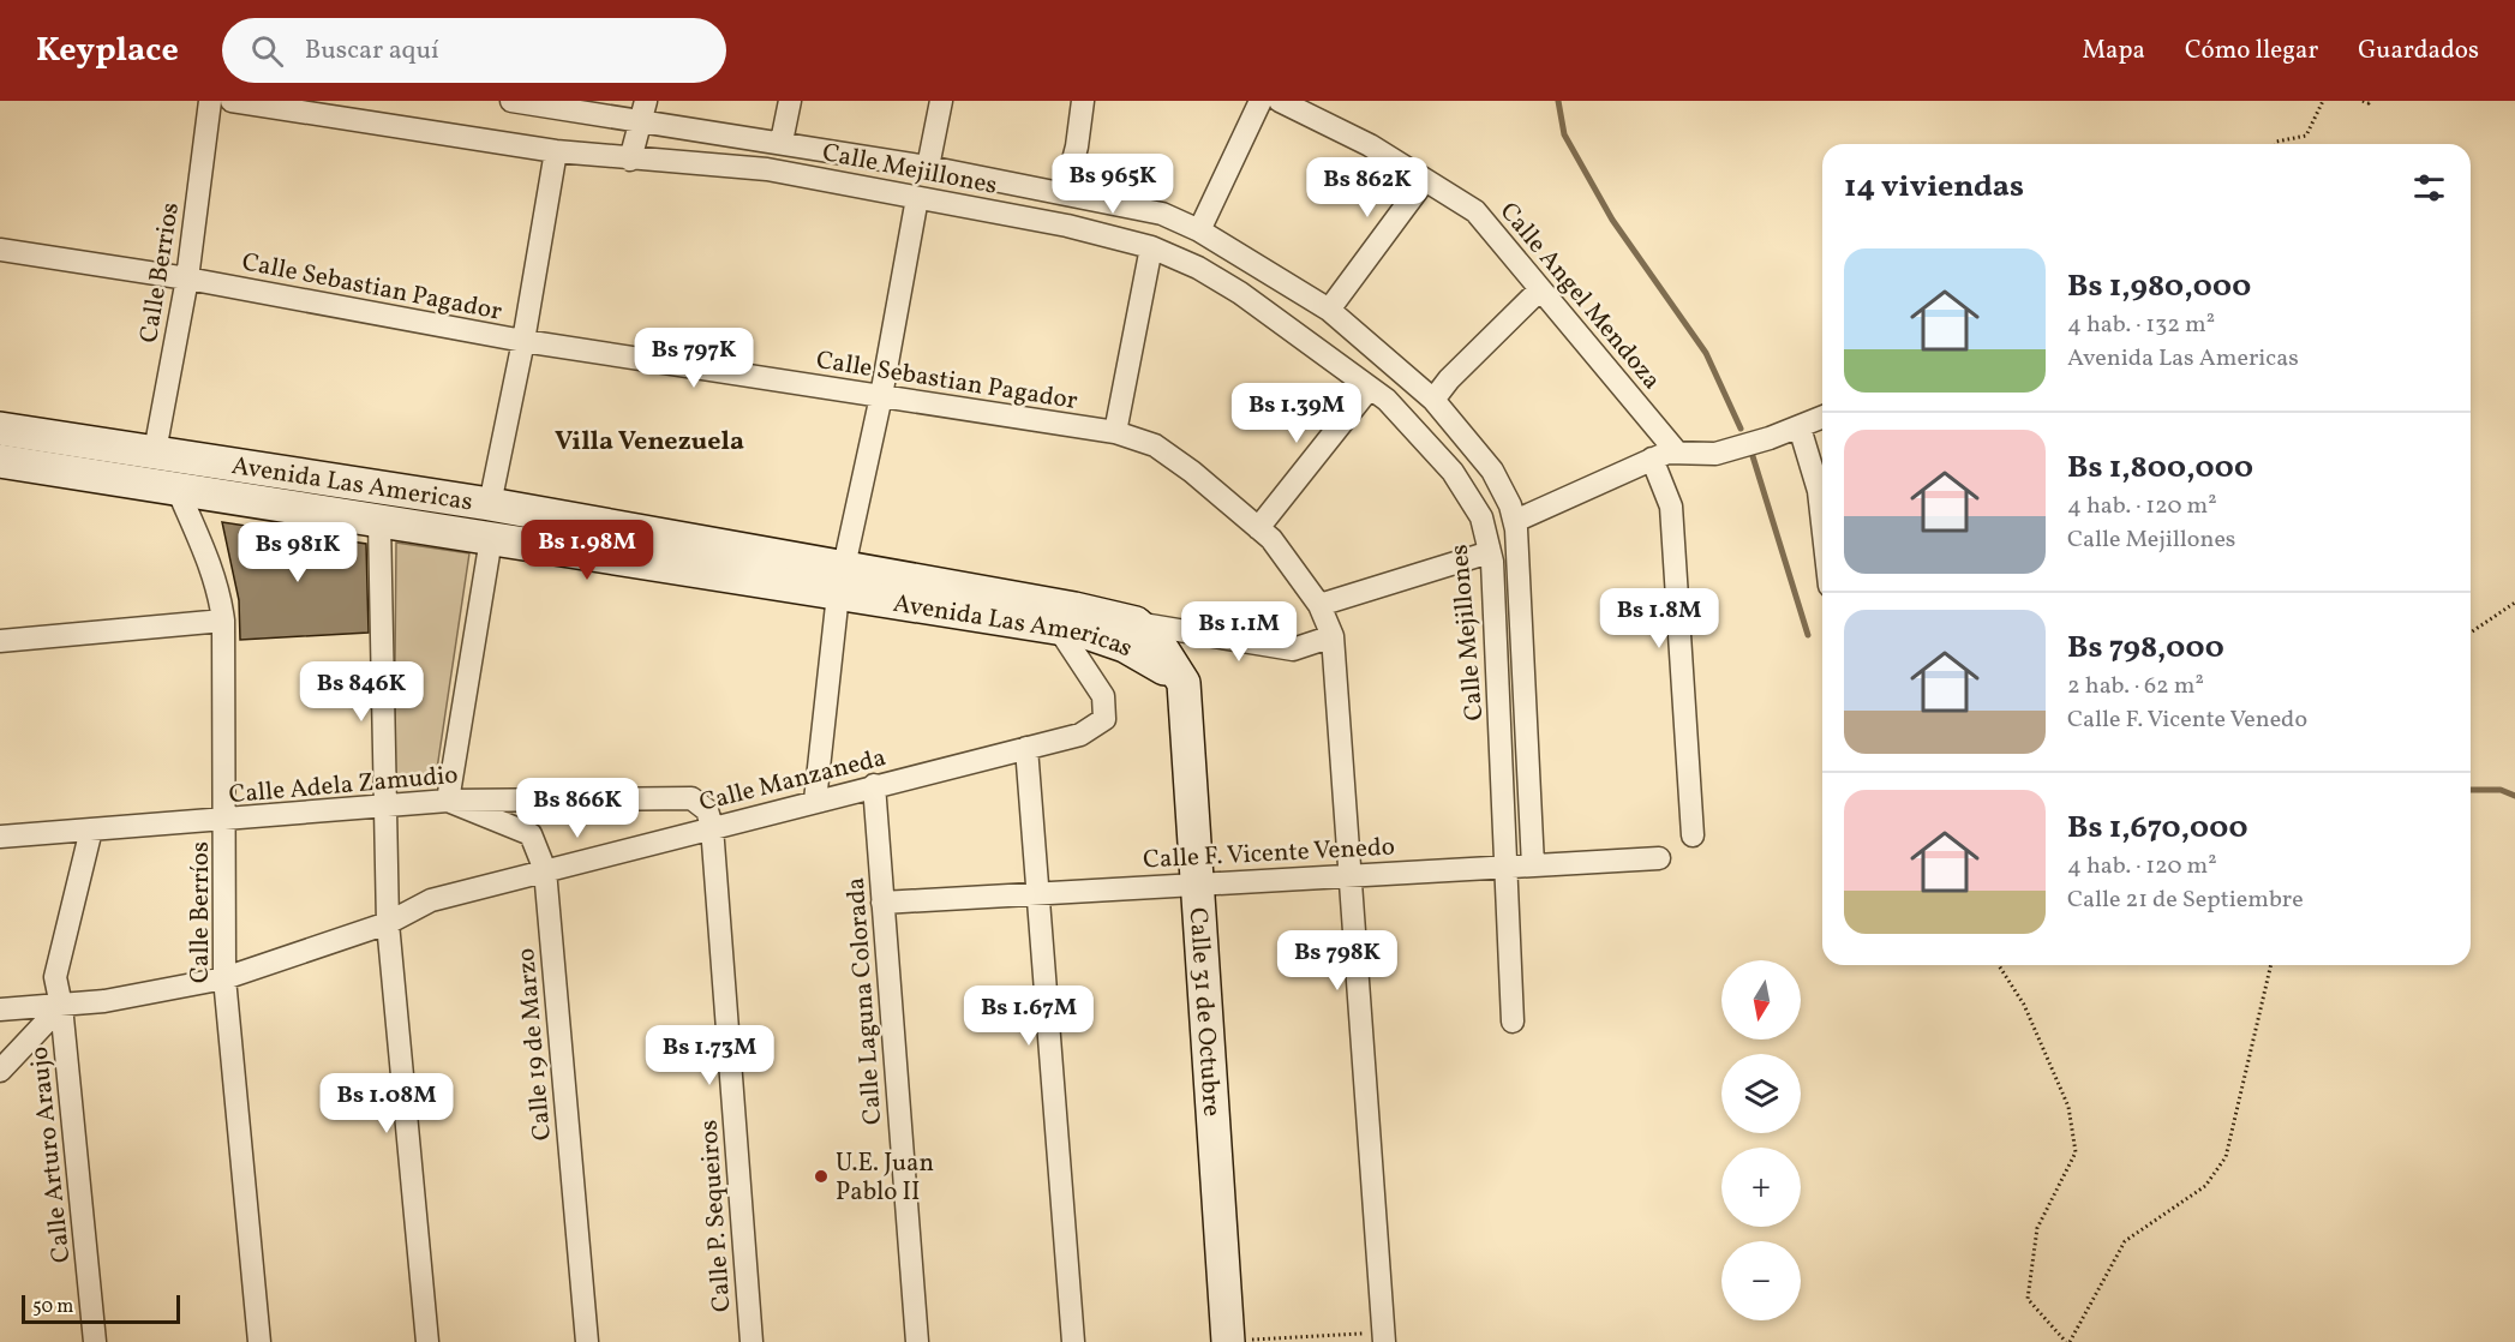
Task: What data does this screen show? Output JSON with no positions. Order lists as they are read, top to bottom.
{
  "streets": {
    "main road": ["Avenida Las Americas", "Calle 31 de Octubre"],
    "street": [
      "Calle Mejillones",
      "Calle Berrios",
      "Calle Sebastian Pagador",
      "Calle Angel Mendoza",
      "Calle Manzaneda",
      "Calle Adela Zamudio",
      "Calle F. Vicente Venedo",
      "Calle Berríos",
      "Calle Laguna Colorada",
      "Calle 19 de Marzo",
      "Calle Arturo Araujo",
      "Calle P. Sequeiros"
    ]
  },
  "crossings": [
    ["Calle Mejillones", "Calle F. Vicente Venedo"],
    ["Calle Berrios", "Calle Sebastian Pagador"],
    ["Calle Berrios", "Avenida Las Americas"],
    ["Calle Sebastian Pagador", "Calle F. Vicente Venedo"],
    ["Avenida Las Americas", "Calle Manzaneda"],
    ["Avenida Las Americas", "Calle Berríos"],
    ["Avenida Las Americas", "Calle 31 de Octubre"],
    ["Calle Manzaneda", "Calle Adela Zamudio"],
    ["Calle Manzaneda", "Calle Berríos"],
    ["Calle Manzaneda", "Calle Laguna Colorada"],
    ["Calle Manzaneda", "Calle 19 de Marzo"],
    ["Calle Manzaneda", "Calle Arturo Araujo"],
    ["Calle Manzaneda", "Calle P. Sequeiros"],
    ["Calle Adela Zamudio", "Calle Berríos"],
    ["Calle Adela Zamudio", "Calle 19 de Marzo"],
    ["Calle Adela Zamudio", "Calle Arturo Araujo"],
    ["Calle Adela Zamudio", "Calle P. Sequeiros"],
    ["Calle F. Vicente Venedo", "Calle Laguna Colorada"],
    ["Calle F. Vicente Venedo", "Calle 31 de Octubre"]
  ],
  "districts": ["Villa Venezuela"],
  "places": ["U.E. Juan Pablo II"],
  "scale_bar": "50 m",
  "north": "bottom",
  "page": {
    "header": "Keyplace",
    "search": "Buscar aquí",
    "nav": ["Mapa", "Cómo llegar", "Guardados"],
    "heading": "14 viviendas",
    "price": [
      "Bs 965K",
      "Bs 862K",
      "Bs 797K",
      "Bs 1.39M",
      "Bs 1.98M",
      "Bs 981K",
      "Bs 1.8M",
      "Bs 1.1M",
      "Bs 846K",
      "Bs 866K",
      "Bs 798K",
      "Bs 1.67M",
      "Bs 1.73M",
      "Bs 1.08M"
    ],
    "list": [
      {
        "name": "Bs 1,980,000",
        "note": "4 hab. · 132 m² · Avenida Las Americas"
      },
      {
        "name": "Bs 1,800,000",
        "note": "4 hab. · 120 m² · Calle Mejillones"
      },
      {
        "name": "Bs 798,000",
        "note": "2 hab. · 62 m² · Calle F. Vicente Venedo"
      },
      {
        "name": "Bs 1,670,000",
        "note": "4 hab. · 120 m² · Calle 21 de Septiembre"
      }
    ],
    "map_buttons": ["+", "−"],
    "scale": "50 m"
  }
}
